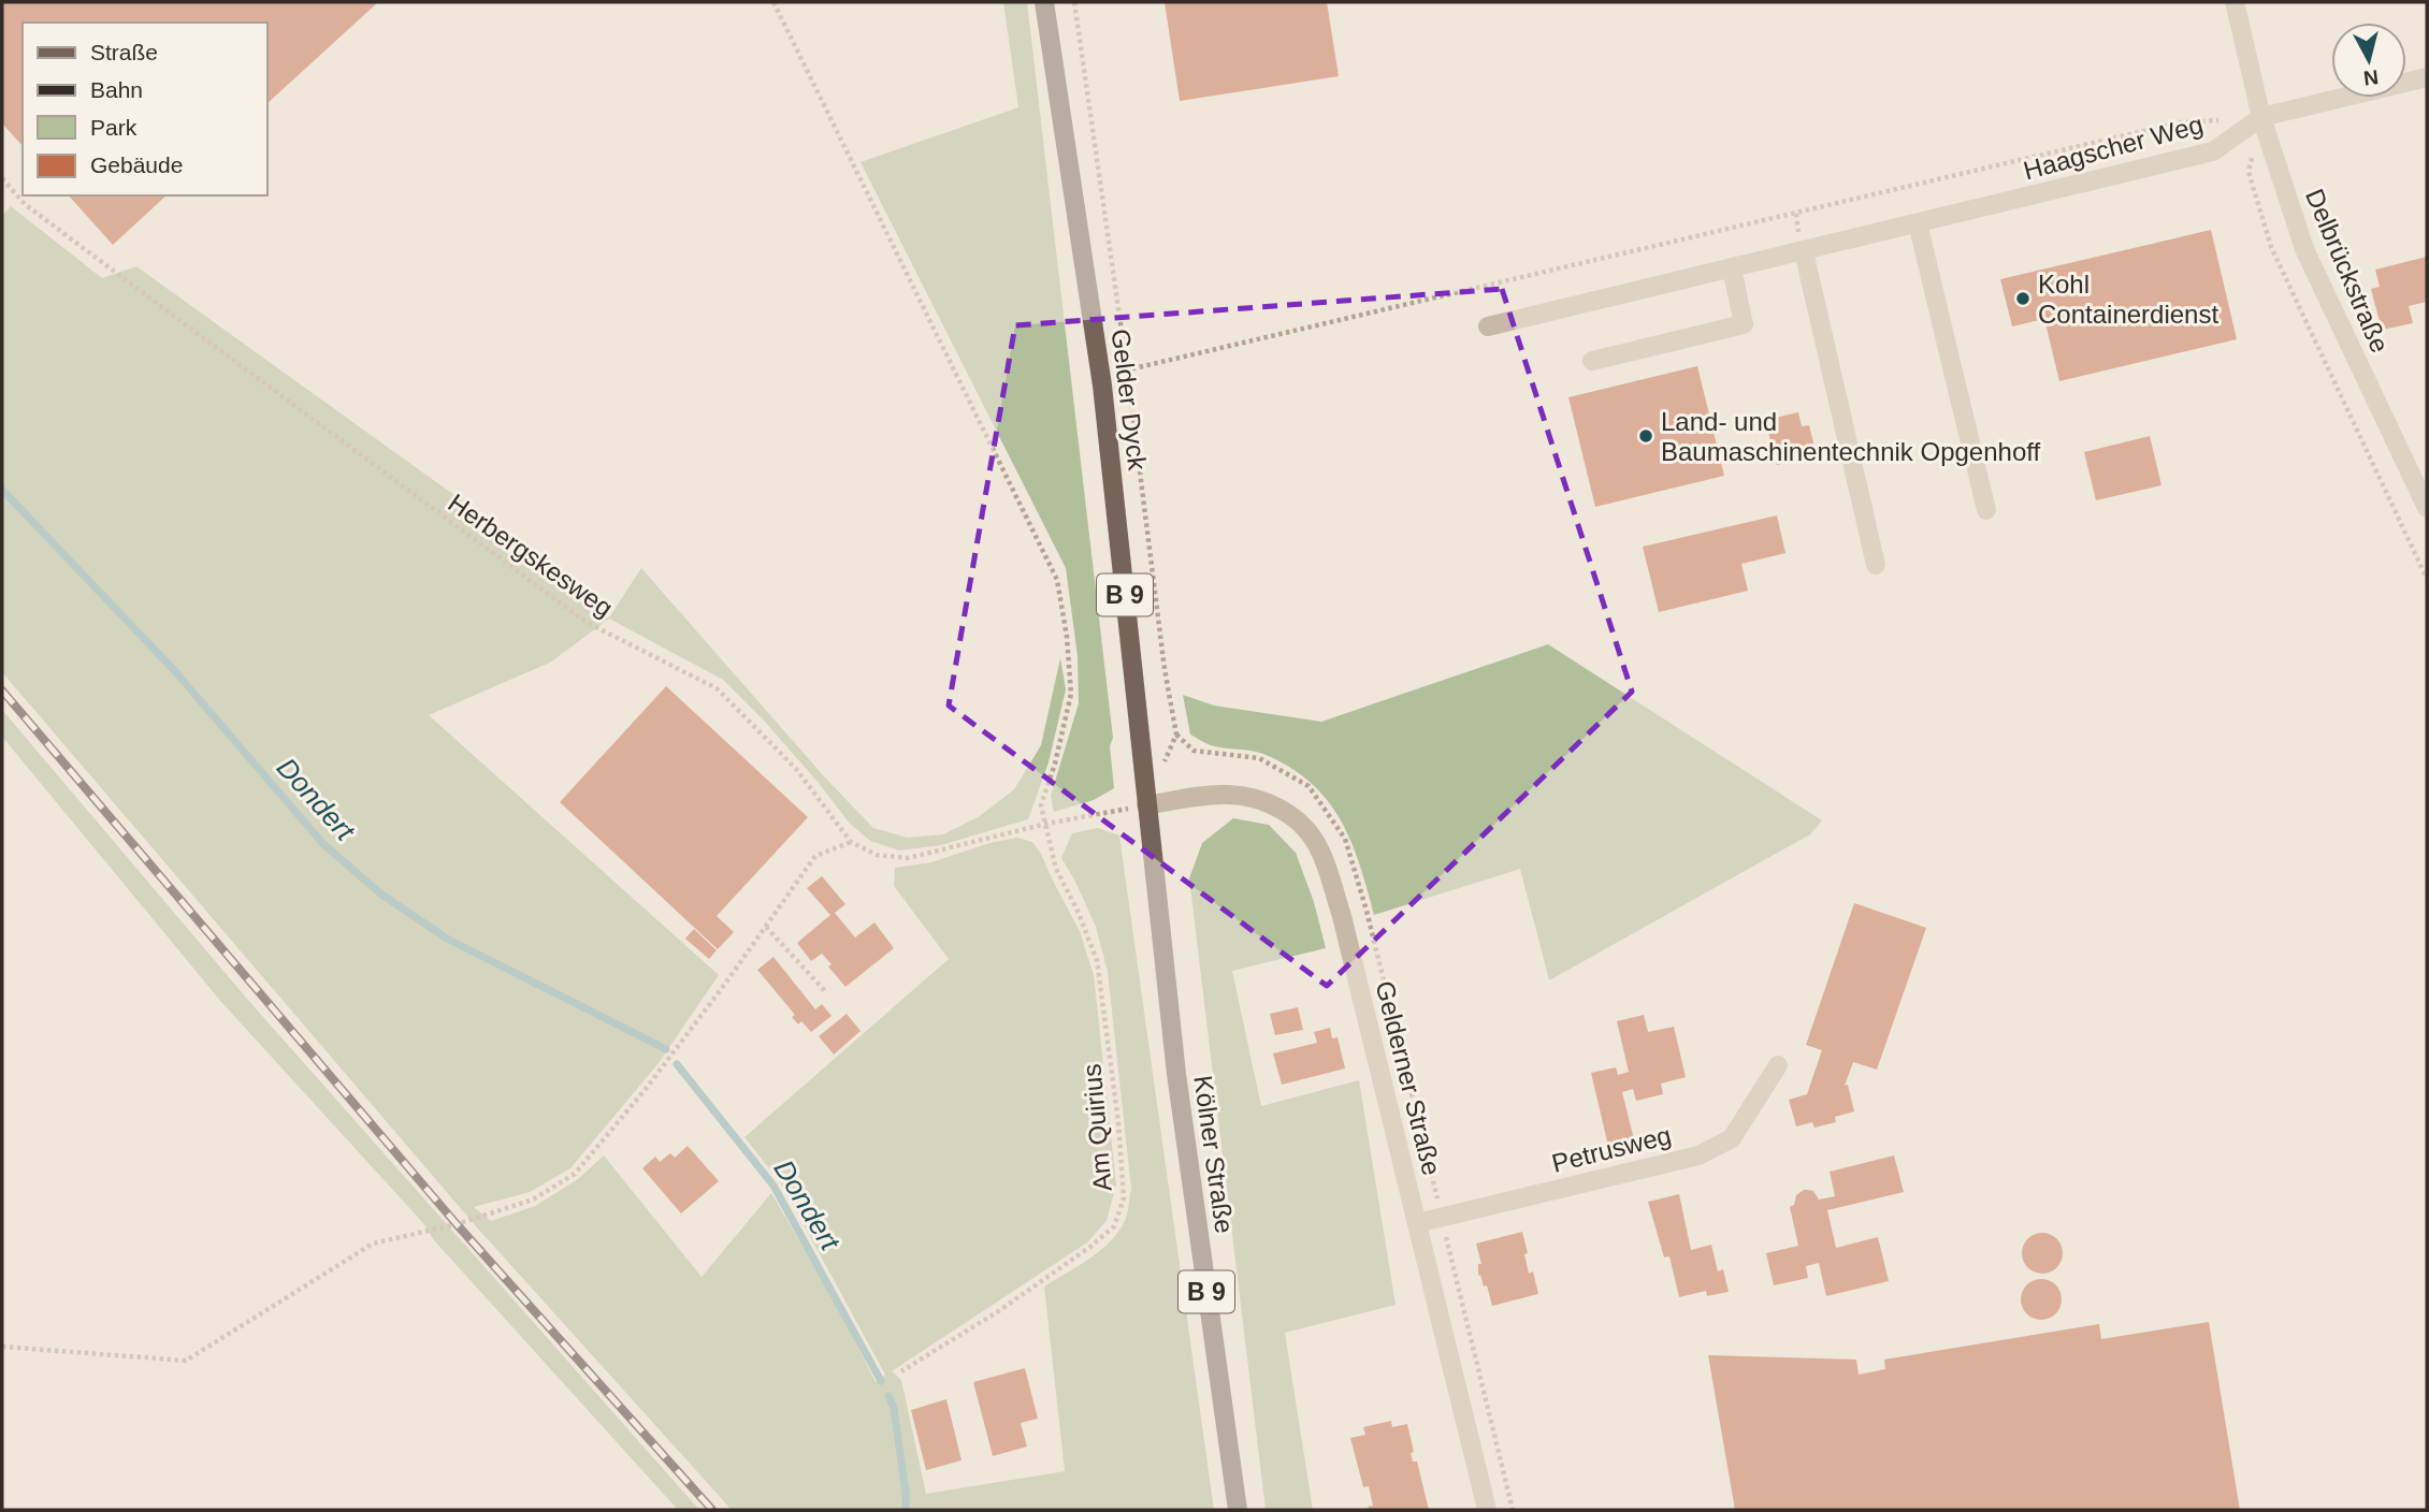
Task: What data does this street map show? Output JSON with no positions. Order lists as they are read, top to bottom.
{
  "streets": {
    "main road": ["Gelder Dyck", "B 9", "Kölner Straße"],
    "street": [
      "Haagscher Weg",
      "Delbrückstraße",
      "Gelderner Straße",
      "Petrusweg"
    ],
    "path": ["Herbergskesweg", "Am Quirius"]
  },
  "crossings": [
    ["Haagscher Weg", "Delbrückstraße"],
    ["Gelder Dyck", "Gelderner Straße"],
    ["Gelder Dyck", "Kölner Straße"],
    ["Gelderner Straße", "Petrusweg"],
    ["Gelderner Straße", "Kölner Straße"]
  ],
  "water": ["Dondert"],
  "places": ["Kohl Containerdienst", "Land- und Baumaschinentechnik Opgenhoff"],
  "legend": [
    "Straße",
    "Bahn",
    "Park",
    "Gebäude"
  ],
  "north": "bottom"
}
